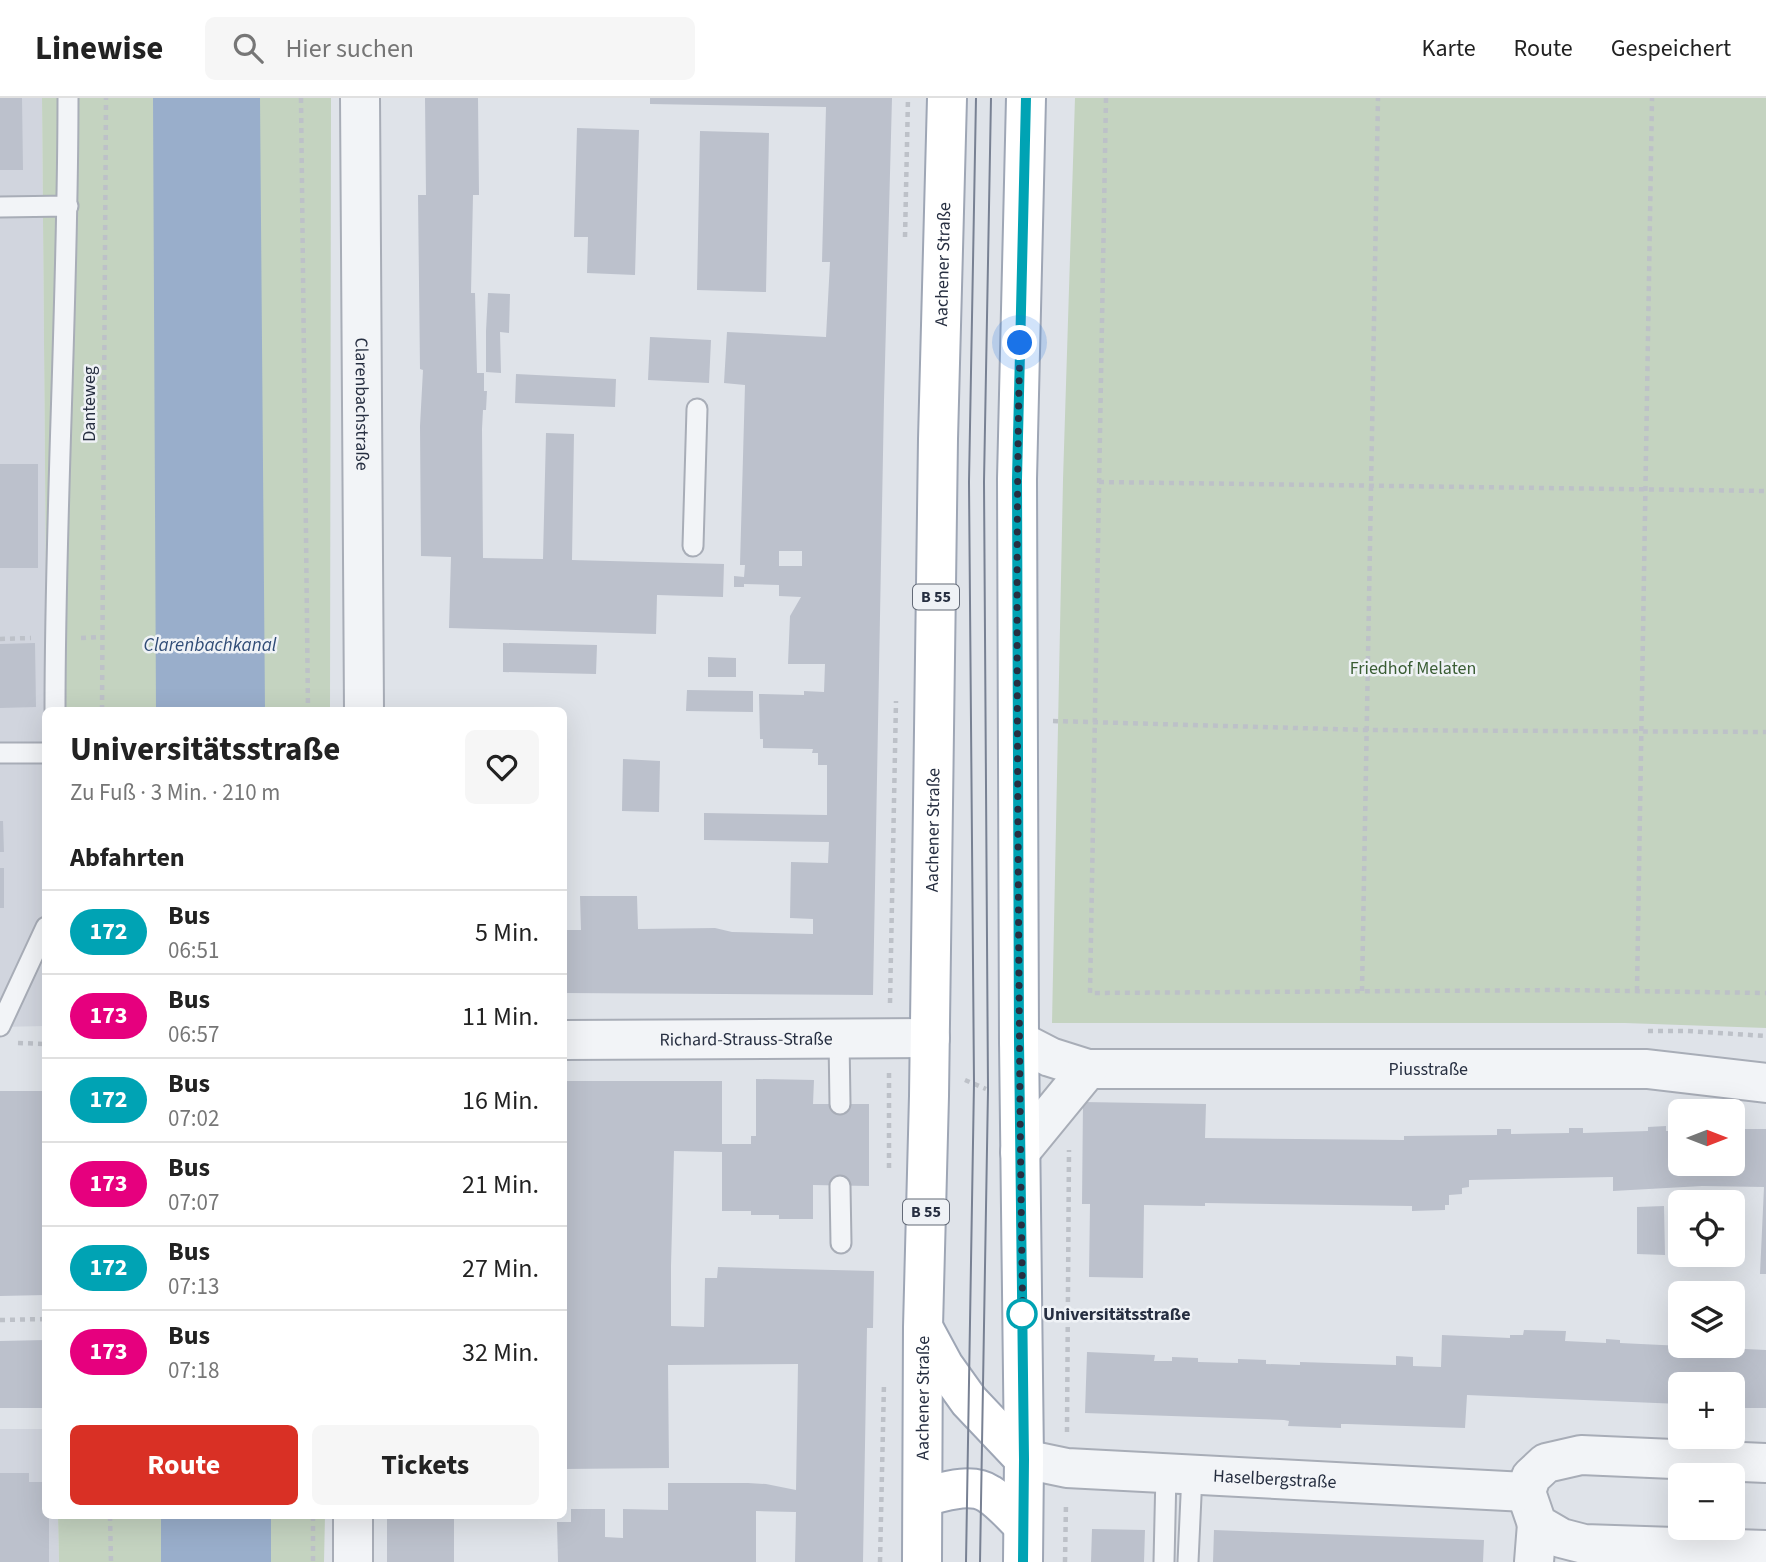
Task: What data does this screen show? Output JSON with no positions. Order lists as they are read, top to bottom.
{
  "streets": {
    "main road": ["Aachener Straße", "B 55"],
    "street": [
      "Clarenbachstraße",
      "Richard-Strauss-Straße",
      "Piusstraße",
      "Haselbergstraße"
    ],
    "path": ["Danteweg"]
  },
  "crossings": [
    ["Aachener Straße", "Richard-Strauss-Straße"]
  ],
  "water": ["Clarenbachkanal"],
  "parks": ["Friedhof Melaten"],
  "places": ["Universitätsstraße"],
  "lines": ["bus line 172"],
  "north": "right",
  "page": {
    "header": "Linewise",
    "search": "Hier suchen",
    "nav": ["Karte", "Route", "Gespeichert"],
    "heading": [
      ["Universitätsstraße", "Zu Fuß · 3 Min. · 210 m"],
      "Abfahrten"
    ],
    "list": [
      {
        "mark": "172",
        "name": "Bus",
        "note": "06:51",
        "value": "5 Min."
      },
      {
        "mark": "173",
        "name": "Bus",
        "note": "06:57",
        "value": "11 Min."
      },
      {
        "mark": "172",
        "name": "Bus",
        "note": "07:02",
        "value": "16 Min."
      },
      {
        "mark": "173",
        "name": "Bus",
        "note": "07:07",
        "value": "21 Min."
      },
      {
        "mark": "172",
        "name": "Bus",
        "note": "07:13",
        "value": "27 Min."
      },
      {
        "mark": "173",
        "name": "Bus",
        "note": "07:18",
        "value": "32 Min."
      }
    ],
    "map_buttons": ["+", "−"],
    "buttons": ["Route", "Tickets"]
  }
}
